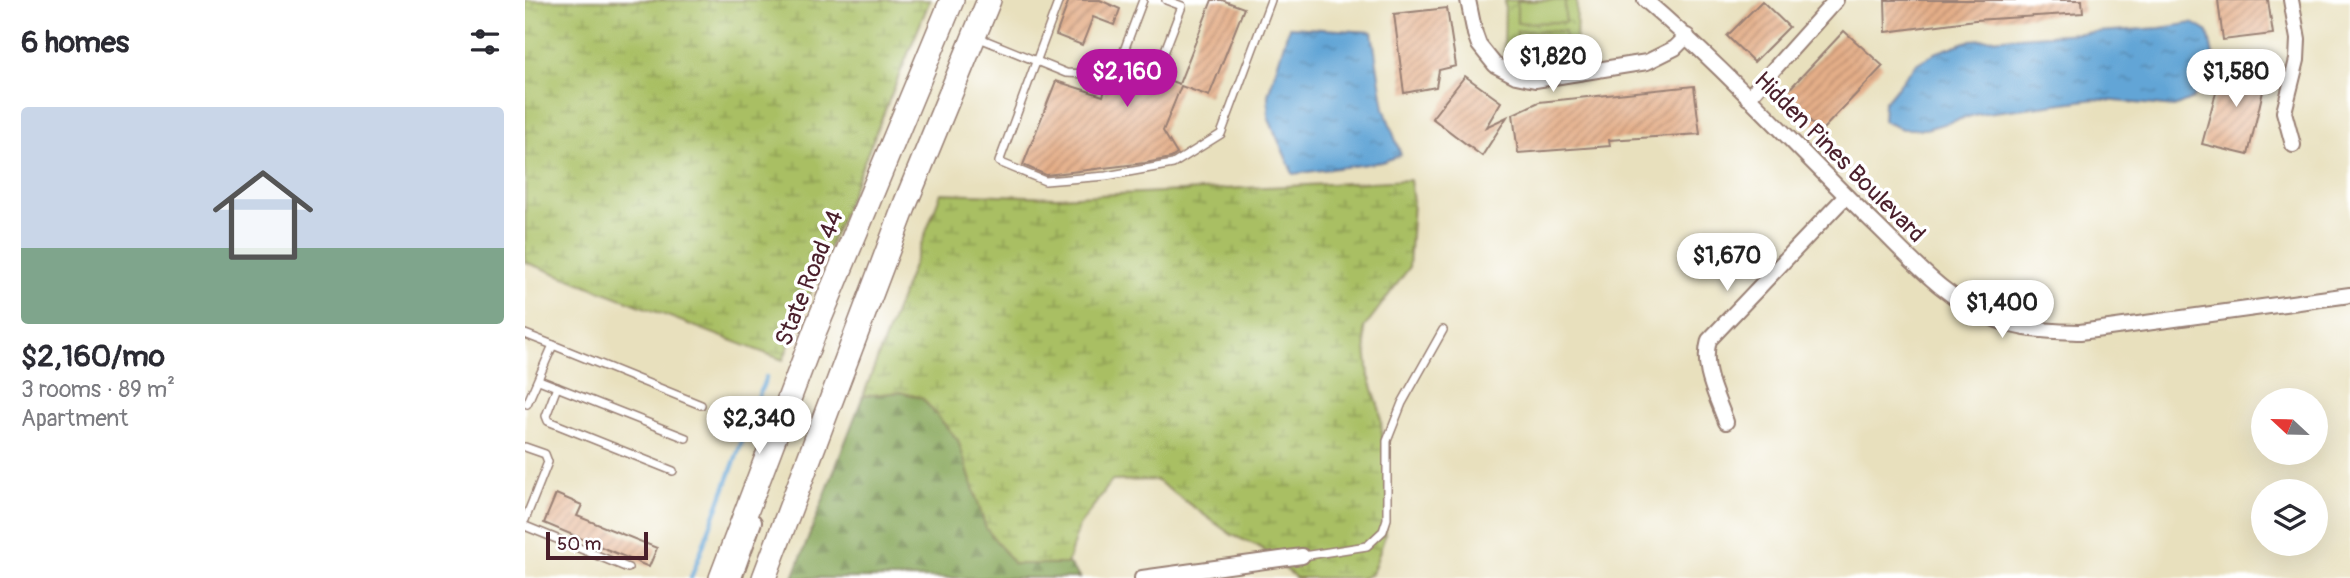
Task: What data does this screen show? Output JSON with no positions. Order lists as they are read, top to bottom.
{
  "streets": {
    "main road": ["State Road 44"],
    "street": ["Hidden Pines Boulevard"]
  },
  "scale_bar": "50 m",
  "north": "left",
  "page": {
    "heading": "6 homes",
    "price": [
      "$1,820",
      "$2,160",
      "$1,580",
      "$1,670",
      "$1,400",
      "$2,340"
    ],
    "list": [
      {
        "name": "$2,160/mo",
        "note": "3 rooms · 89 m² · Apartment"
      }
    ],
    "scale": "50 m"
  }
}
